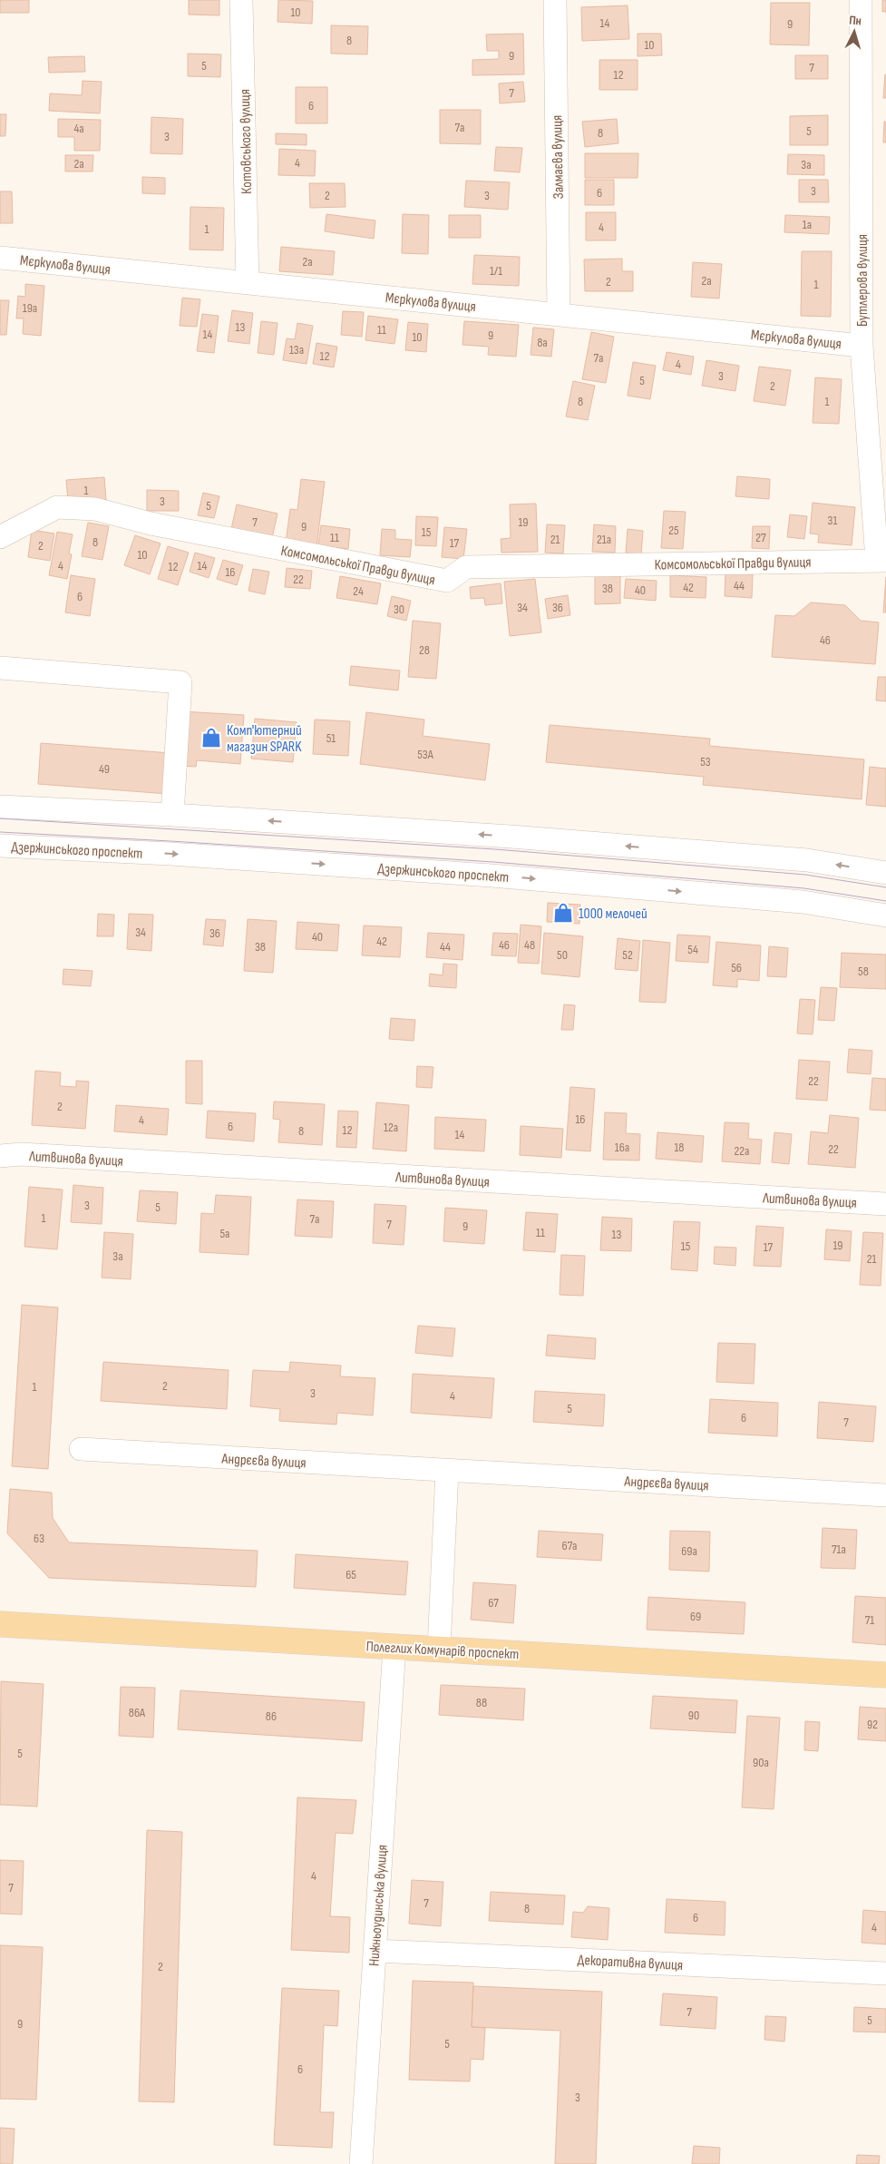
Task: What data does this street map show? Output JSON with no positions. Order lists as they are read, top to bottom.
{
  "streets": {
    "main road": ["Полеглих Комунарів проспект"],
    "street": [
      "Котовського вулиця",
      "Залмаєва вулиця",
      "Мєркулова вулиця",
      "Бутлерова вулиця",
      "Комсомольської Правди вулиця",
      "Дзержинського проспект",
      "Литвинова вулиця",
      "Андрєєва вулиця",
      "Нижньоудинська вулиця",
      "Декоративна вулиця"
    ]
  },
  "crossings": [
    ["Котовського вулиця", "Мєркулова вулиця"],
    ["Залмаєва вулиця", "Мєркулова вулиця"],
    ["Мєркулова вулиця", "Бутлерова вулиця"],
    ["Бутлерова вулиця", "Комсомольської Правди вулиця"],
    ["Полеглих Комунарів проспект", "Нижньоудинська вулиця"],
    ["Нижньоудинська вулиця", "Декоративна вулиця"]
  ],
  "places": {
    "shop": ["Комп'ютерний магазин SPARK", "1000 мелочей"]
  },
  "house_numbers": [
    "10",
    "14",
    "9",
    "8",
    "10",
    "9",
    "5",
    "7",
    "12",
    "7",
    "6",
    "7а",
    "4а",
    "5",
    "8",
    "3",
    "4",
    "2а",
    "3а",
    "3",
    "6",
    "2",
    "3",
    "1а",
    "4",
    "1",
    "2а",
    "1/1",
    "2а",
    "2",
    "1",
    "19а",
    "13",
    "11",
    "14",
    "9",
    "10",
    "8а",
    "13а",
    "12",
    "7а",
    "4",
    "3",
    "5",
    "2",
    "8",
    "1",
    "1",
    "3",
    "5",
    "31",
    "7",
    "19",
    "9",
    "25",
    "15",
    "11",
    "27",
    "21",
    "21а",
    "8",
    "17",
    "2",
    "10",
    "4",
    "14",
    "12",
    "16",
    "22",
    "44",
    "42",
    "38",
    "40",
    "24",
    "6",
    "34",
    "36",
    "30",
    "46",
    "28",
    "51",
    "53А",
    "53",
    "49",
    "34",
    "36",
    "40",
    "42",
    "46",
    "48",
    "38",
    "44",
    "54",
    "50",
    "52",
    "56",
    "58",
    "22",
    "2",
    "16",
    "4",
    "6",
    "12а",
    "12",
    "8",
    "14",
    "16а",
    "18",
    "22",
    "22а",
    "3",
    "5",
    "1",
    "7а",
    "7",
    "9",
    "11",
    "5а",
    "13",
    "19",
    "15",
    "17",
    "3а",
    "21",
    "2",
    "1",
    "3",
    "4",
    "5",
    "6",
    "7",
    "63",
    "67а",
    "71а",
    "69а",
    "65",
    "67",
    "69",
    "71",
    "88",
    "86А",
    "90",
    "86",
    "92",
    "5",
    "90а",
    "4",
    "7",
    "7",
    "8",
    "6",
    "4",
    "2",
    "7",
    "5",
    "9",
    "5",
    "6",
    "3"
  ],
  "north": "top"
}
